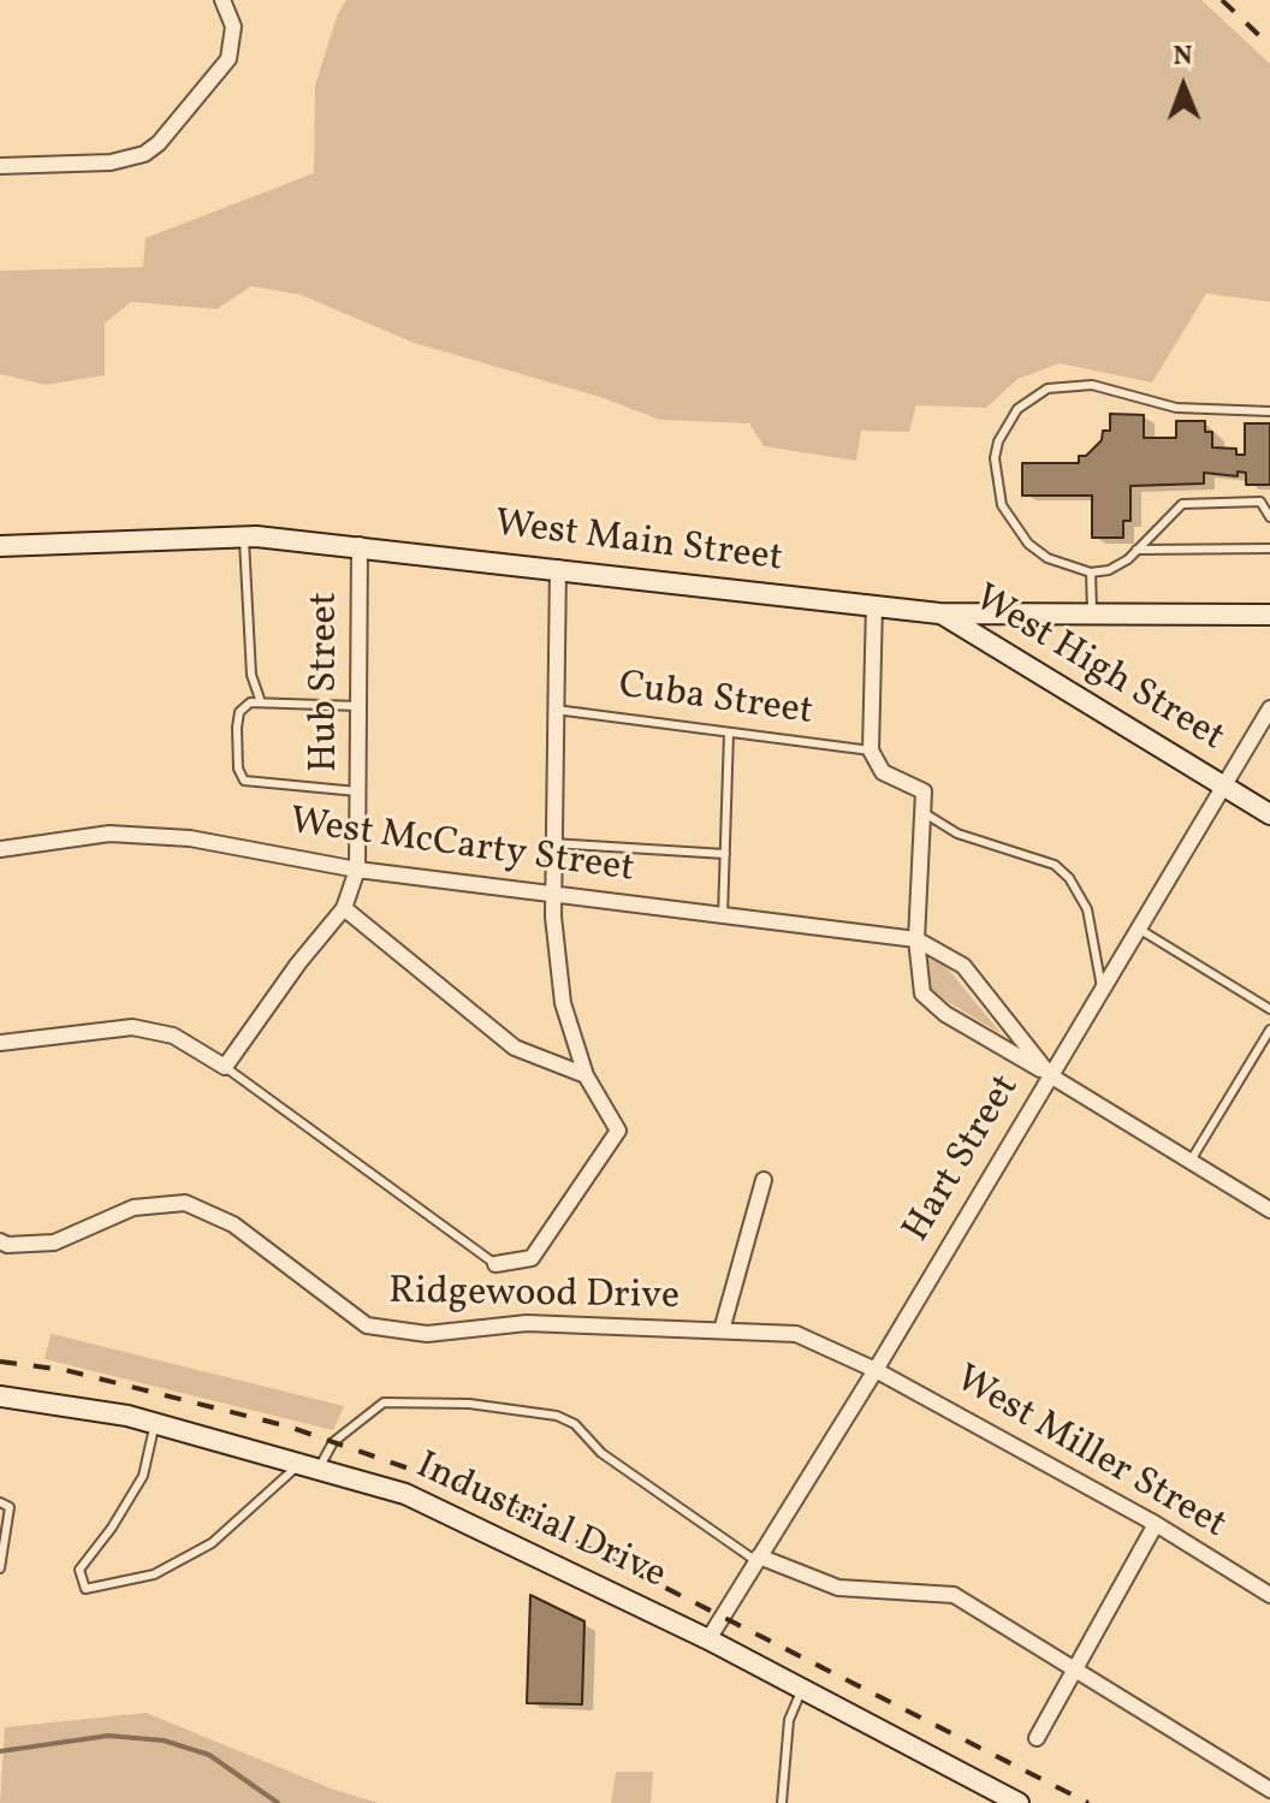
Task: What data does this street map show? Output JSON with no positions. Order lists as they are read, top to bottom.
{
  "streets": {
    "main road": ["West Main Street", "West High Street", "Industrial Drive"],
    "street": [
      "Hub Street",
      "West McCarty Street",
      "Hart Street",
      "Ridgewood Drive",
      "West Miller Street"
    ],
    "lane": ["Cuba Street"]
  },
  "crossings": [
    ["West Main Street", "West High Street"],
    ["West Main Street", "Hub Street"],
    ["West High Street", "Hart Street"],
    ["Hub Street", "West McCarty Street"],
    ["West McCarty Street", "Hart Street"],
    ["Hart Street", "Ridgewood Drive"],
    ["Hart Street", "West Miller Street"],
    ["Hart Street", "Industrial Drive"],
    ["Ridgewood Drive", "West Miller Street"]
  ],
  "north": "top"
}
